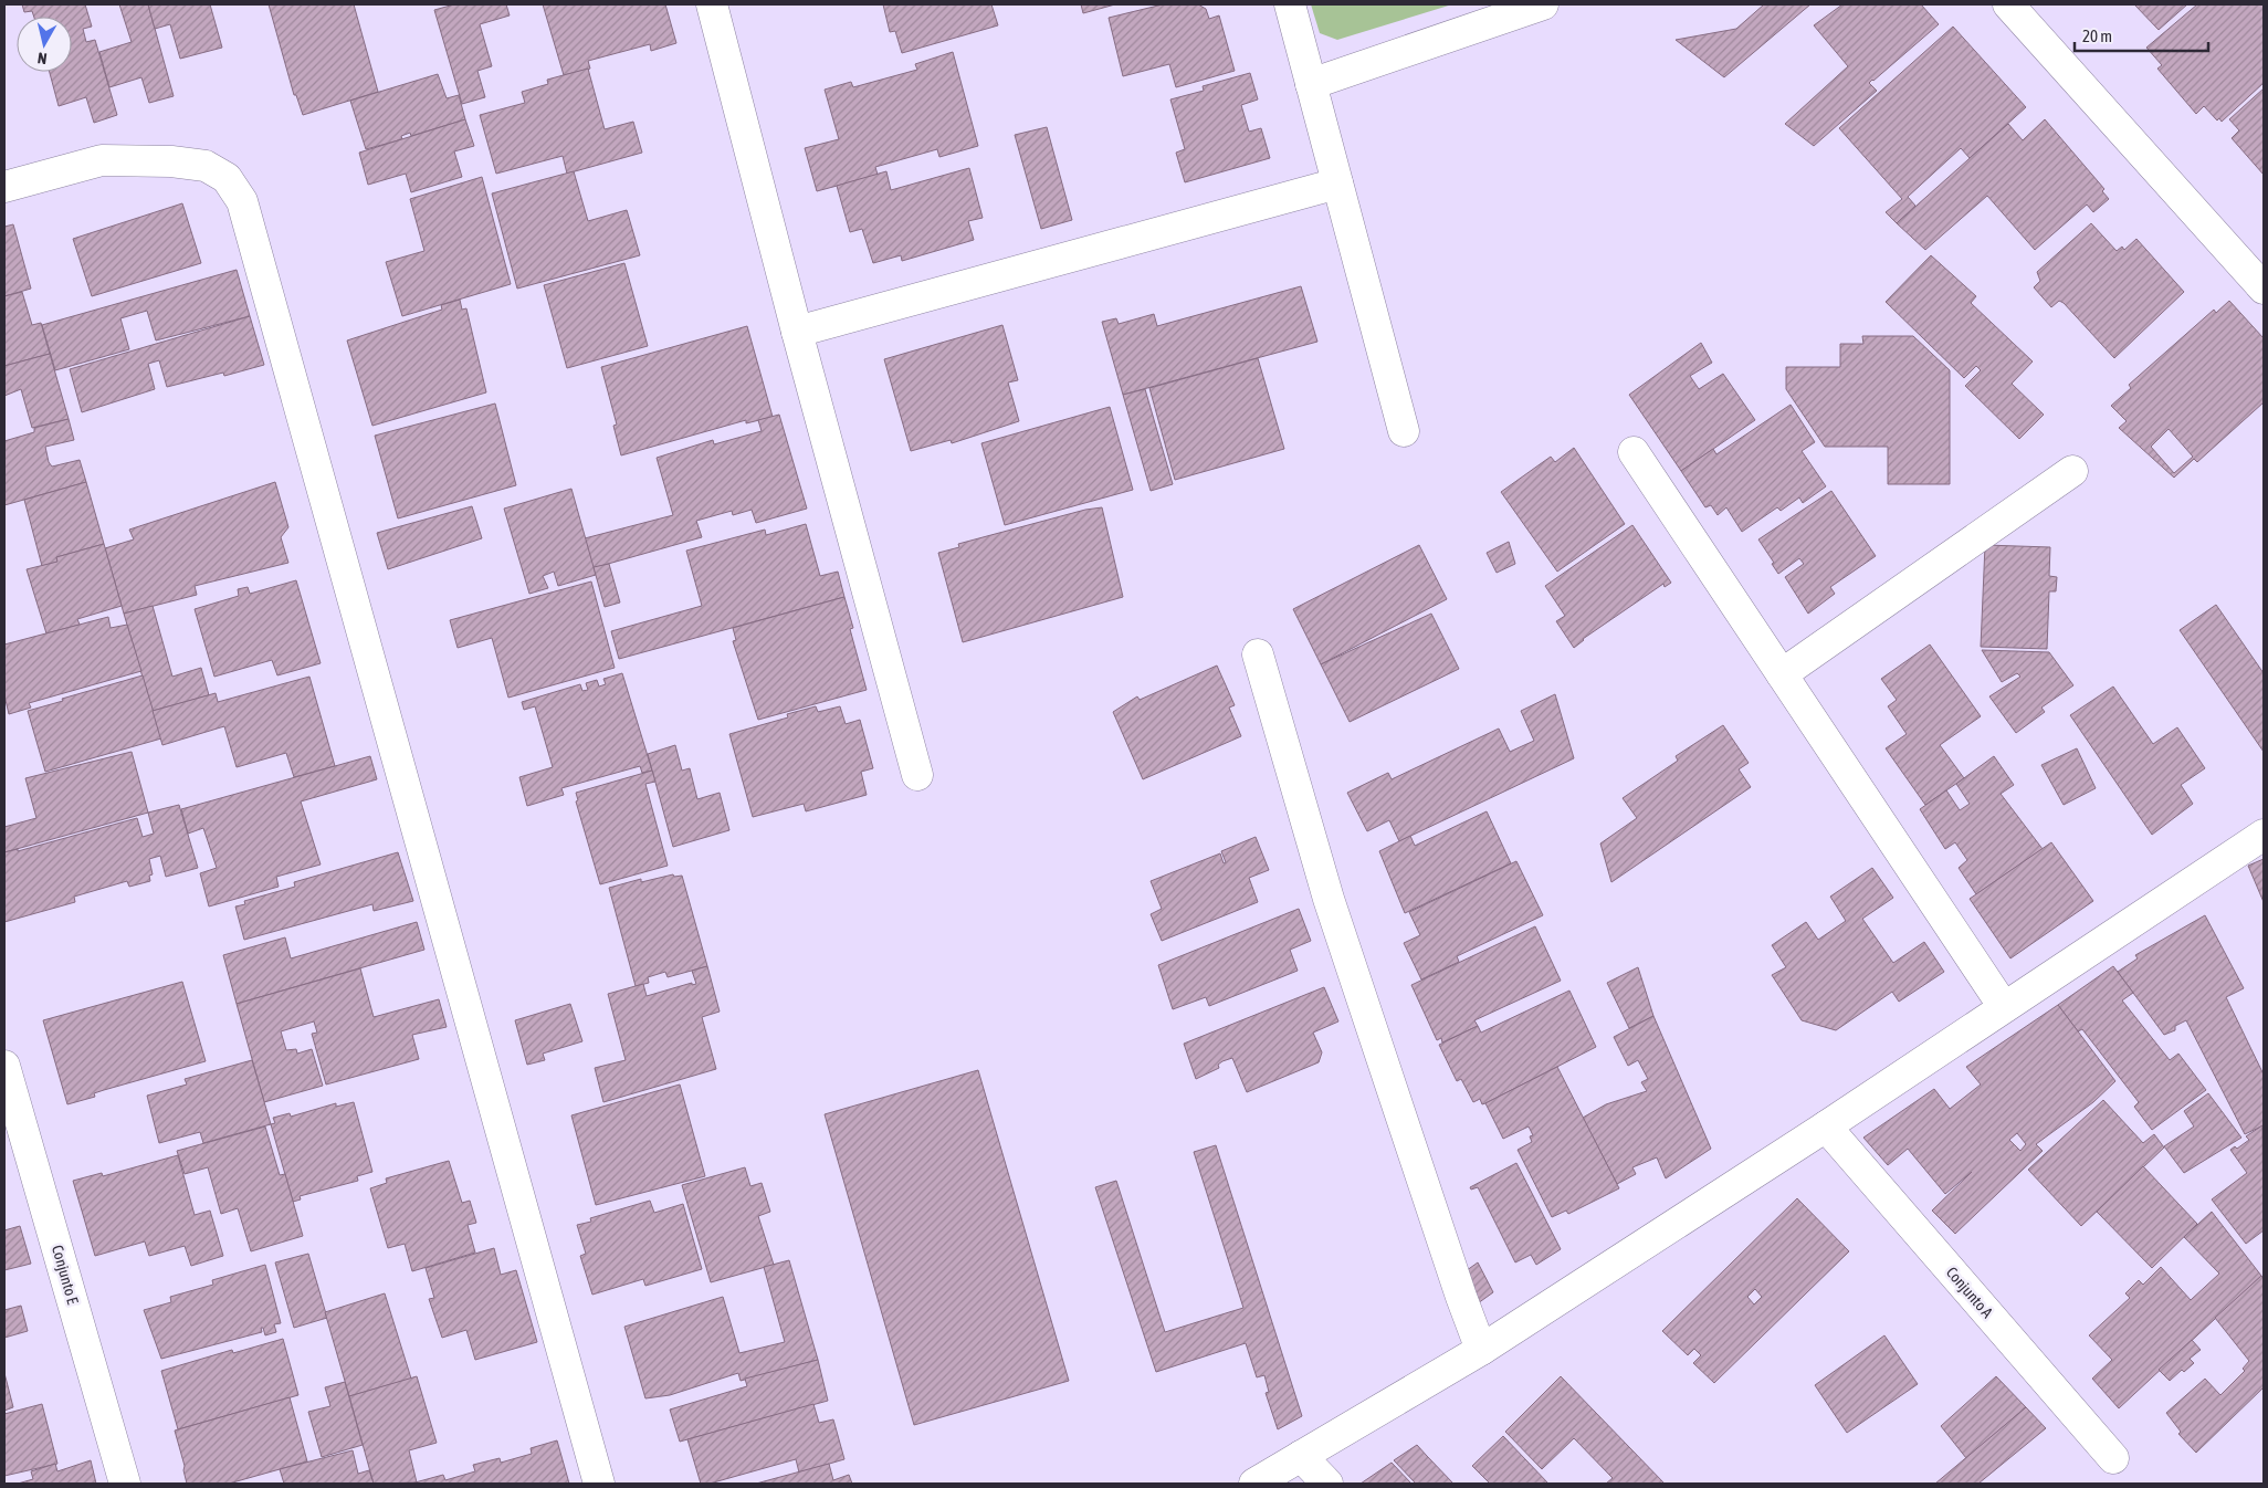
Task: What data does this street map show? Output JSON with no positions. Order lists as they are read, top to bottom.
{
  "streets": {
    "street": ["Conjunto E", "Conjunto A"]
  },
  "scale_bar": "20 m",
  "north": "bottom"
}
